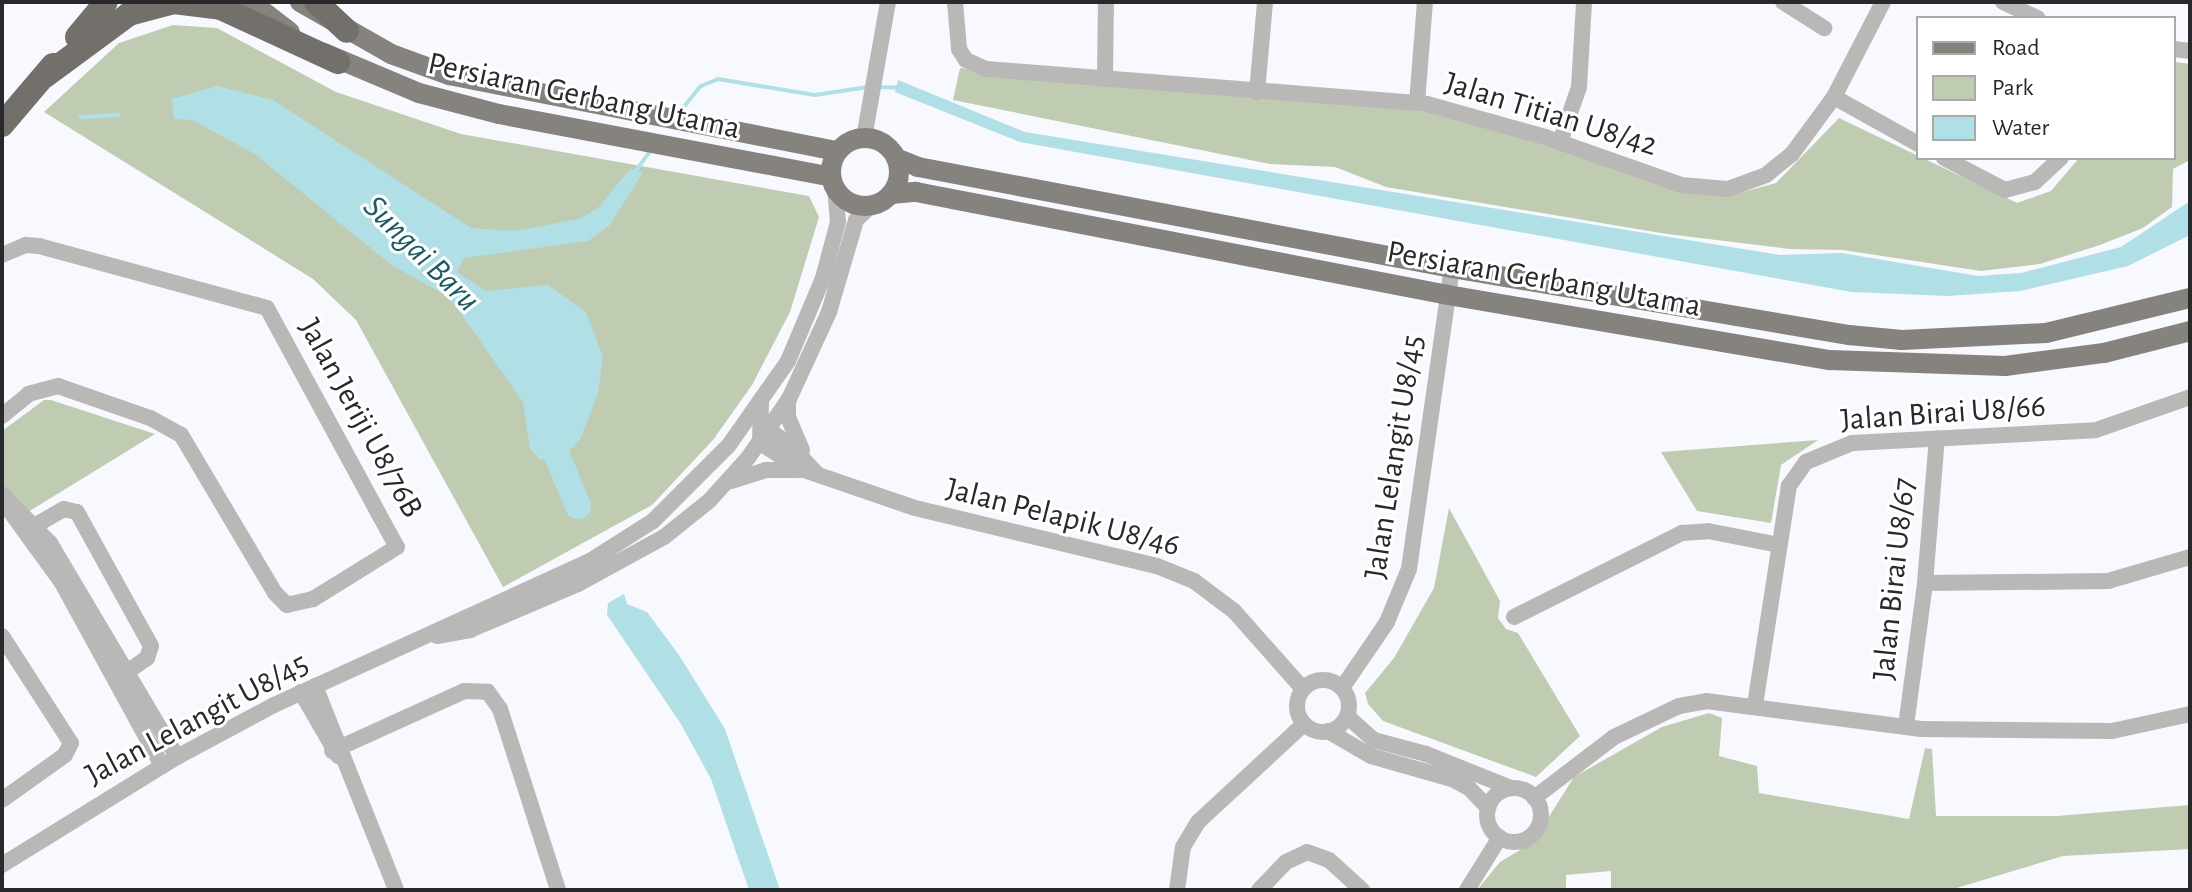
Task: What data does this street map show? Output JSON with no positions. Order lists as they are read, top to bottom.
{
  "streets": {
    "main road": ["Persiaran Gerbang Utama"],
    "street": [
      "Jalan Titian U8/42",
      "Jalan Birai U8/66",
      "Jalan Jeriji U8/76B",
      "Jalan Lelangit U8/45",
      "Jalan Pelapik U8/46",
      "Jalan Birai U8/67"
    ]
  },
  "crossings": [
    ["Persiaran Gerbang Utama", "Jalan Lelangit U8/45"],
    ["Jalan Birai U8/66", "Jalan Birai U8/67"],
    ["Jalan Lelangit U8/45", "Jalan Pelapik U8/46"]
  ],
  "water": ["Sungai Baru"],
  "legend": ["Road", "Park", "Water"]
}
